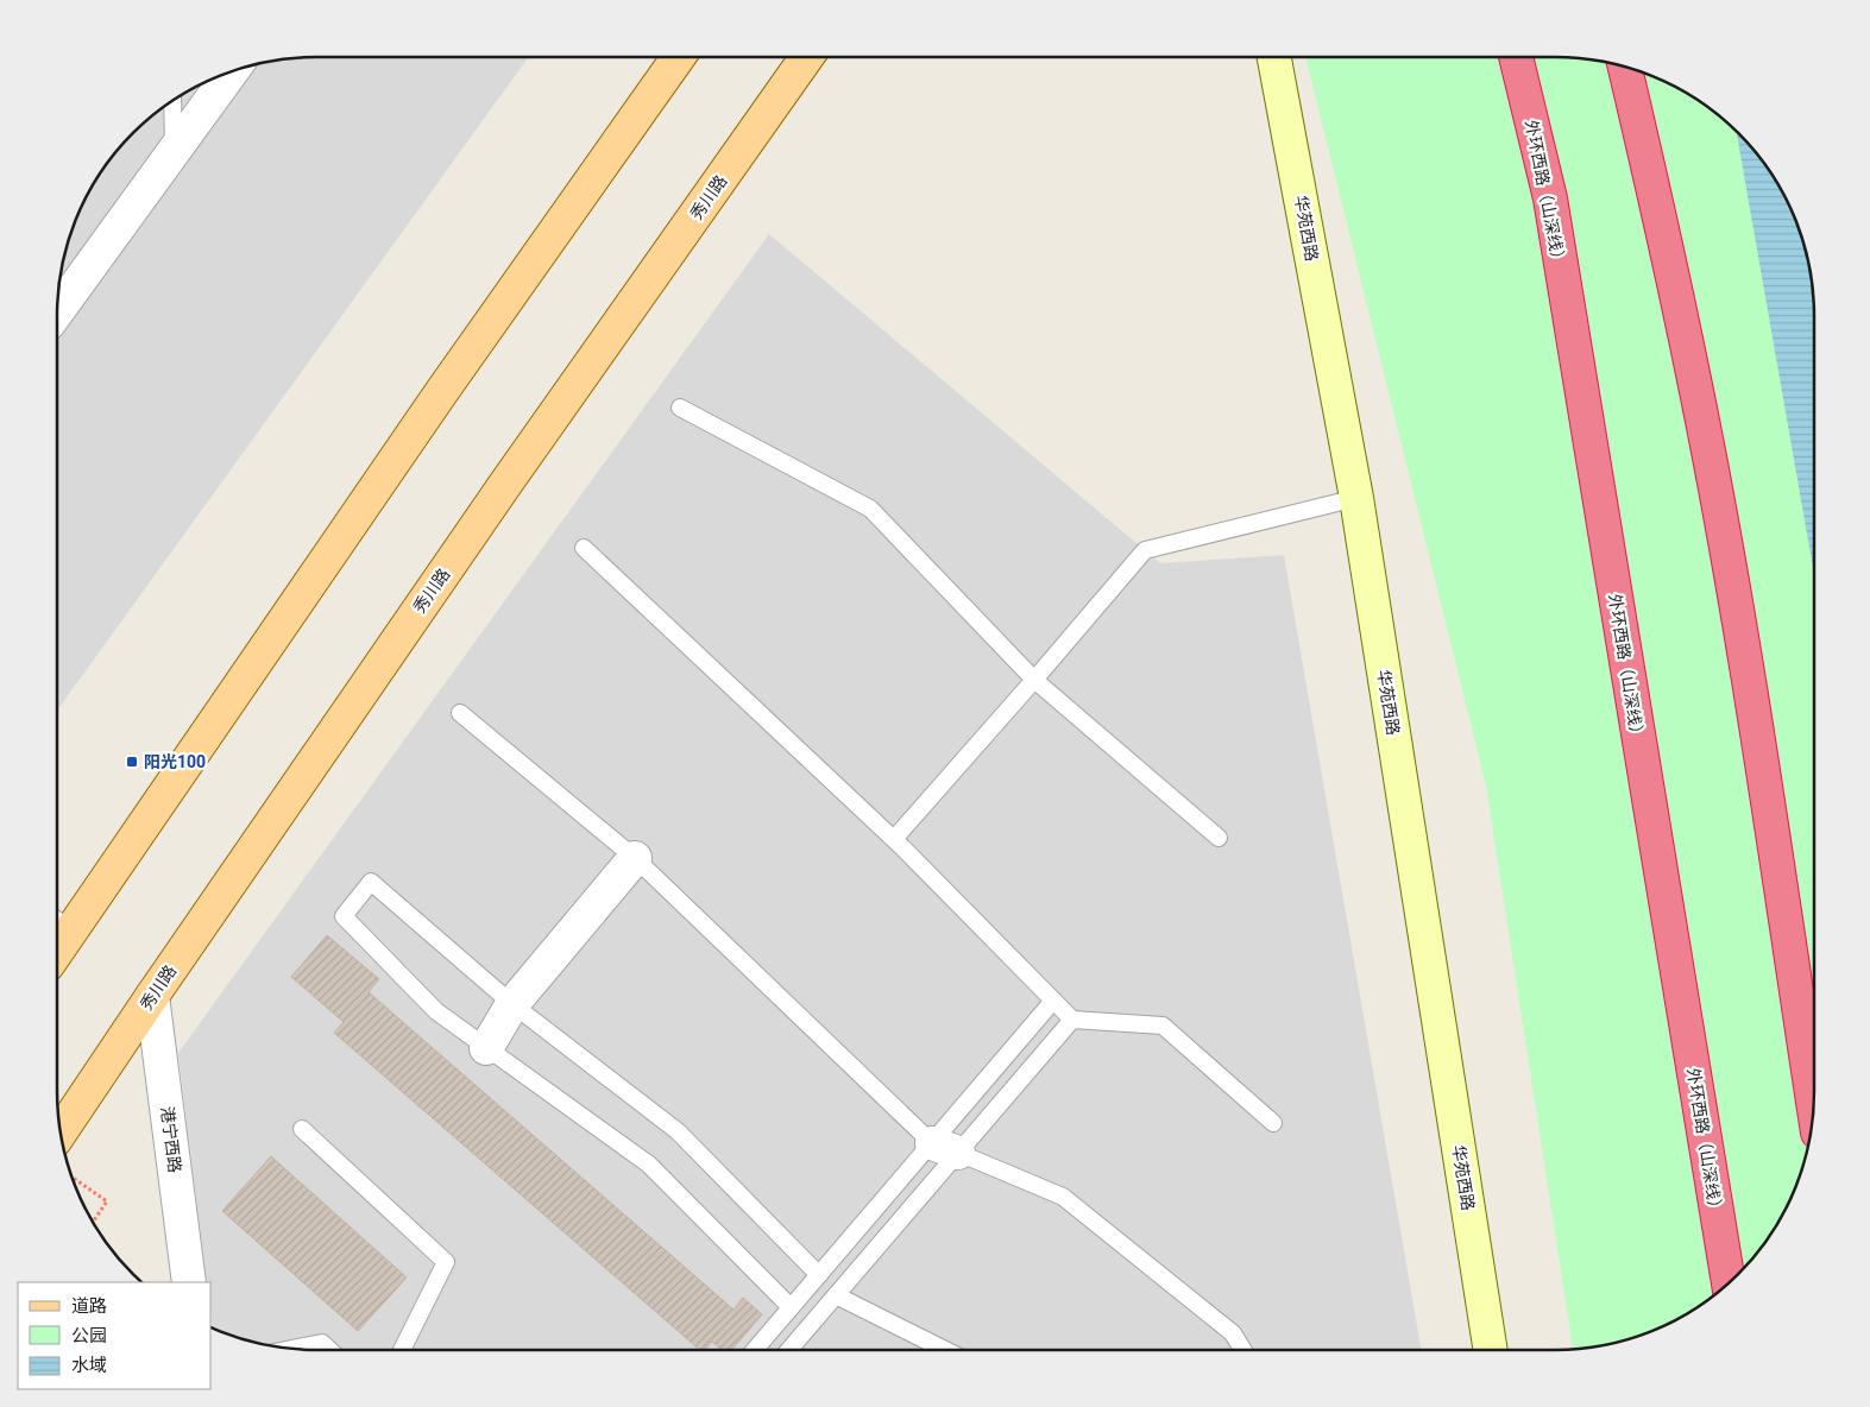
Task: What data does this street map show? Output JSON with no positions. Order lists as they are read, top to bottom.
{
  "streets": {
    "highway": ["外环西路（山深线）"],
    "main road": ["秀川路"],
    "street": ["华苑西路", "港宁西路"]
  },
  "crossings": [
    ["秀川路", "港宁西路"]
  ],
  "places": {
    "transit": ["阳光100"]
  },
  "legend": ["道路", "公园", "水域"]
}
